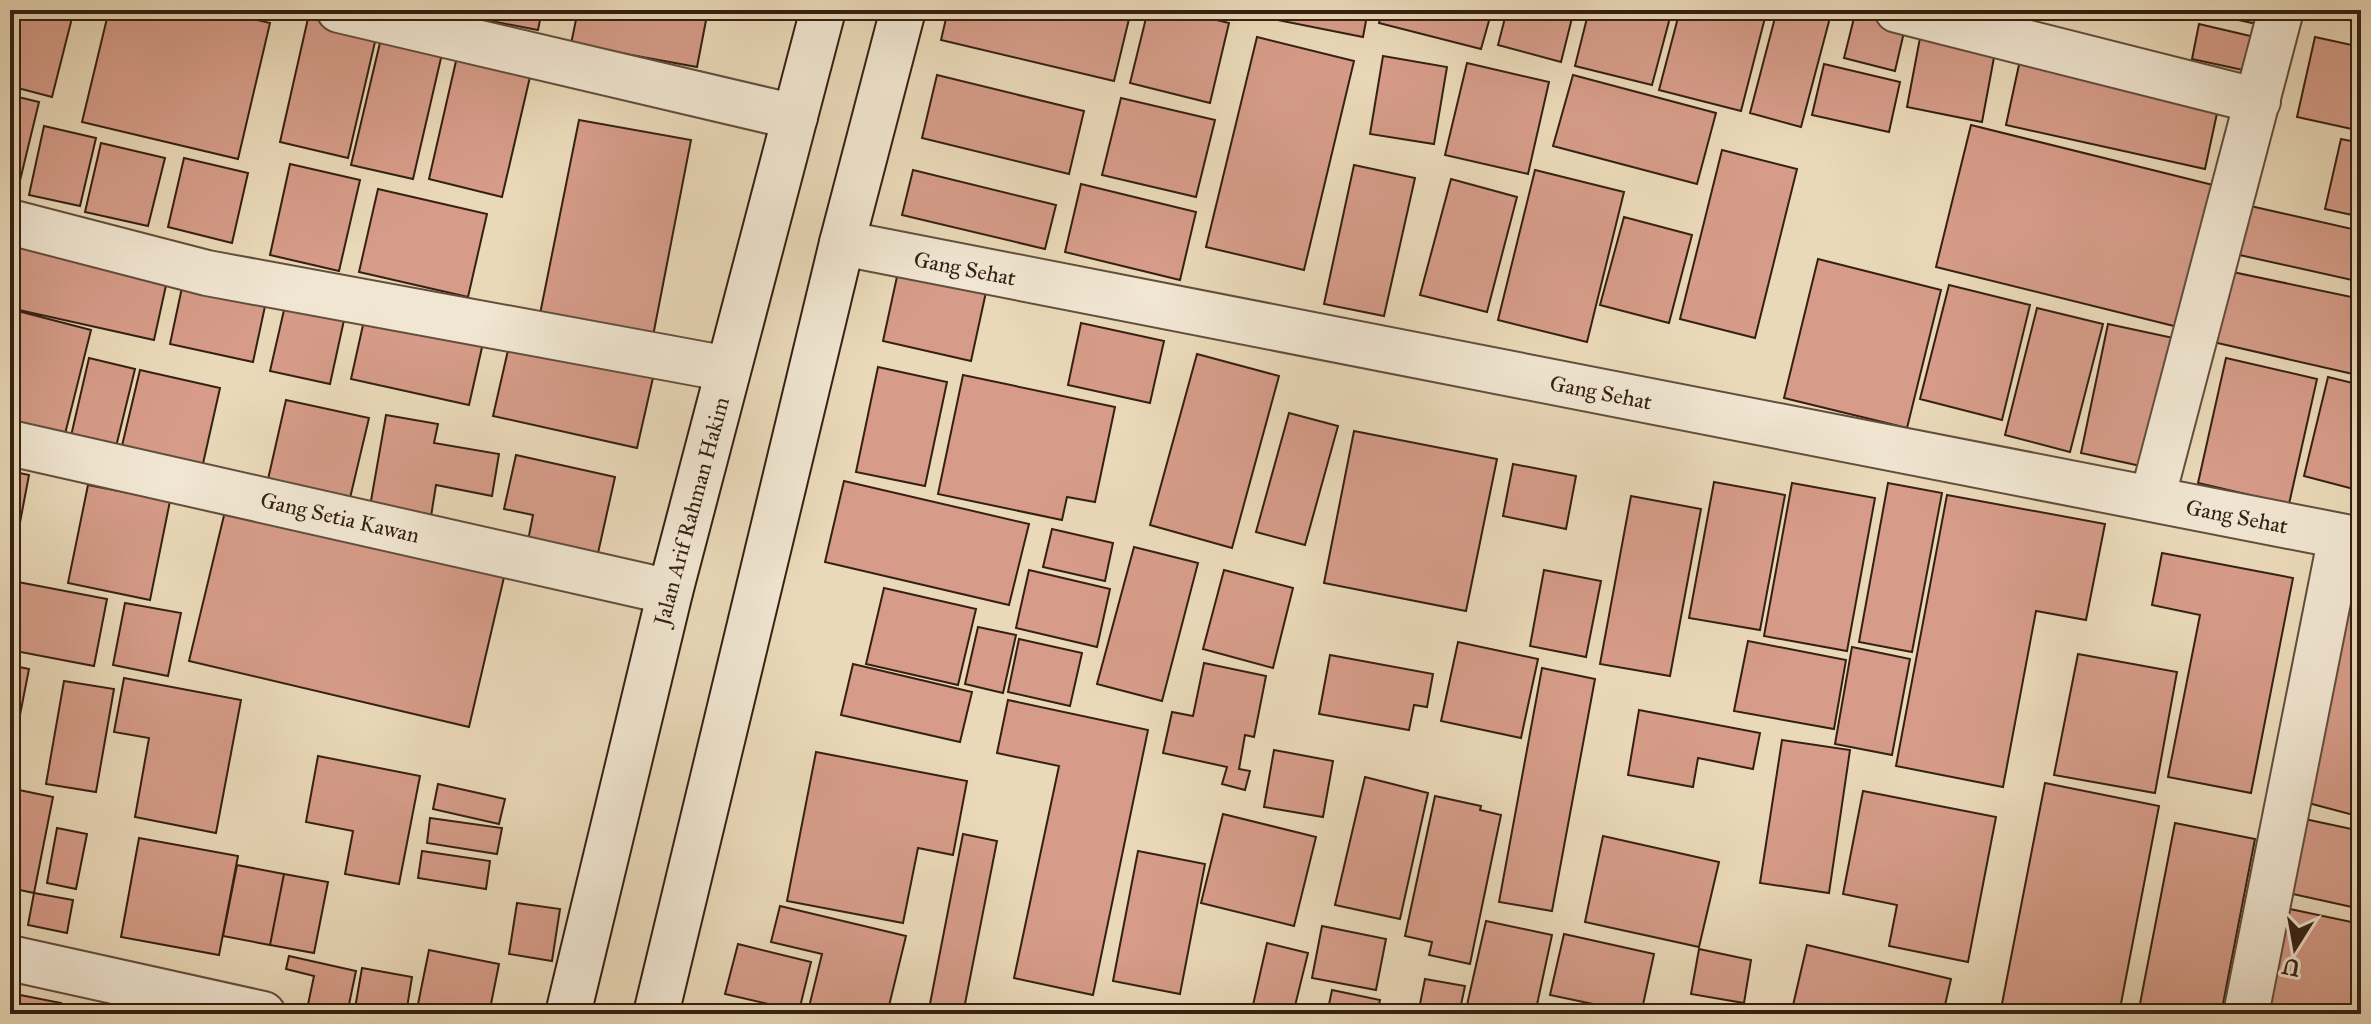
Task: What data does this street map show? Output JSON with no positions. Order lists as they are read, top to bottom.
{
  "streets": {
    "street": ["Gang Sehat", "Jalan Arif Rahman Hakim", "Gang Setia Kawan"]
  },
  "crossings": [
    ["Jalan Arif Rahman Hakim", "Gang Setia Kawan"]
  ],
  "north": "bottom"
}
